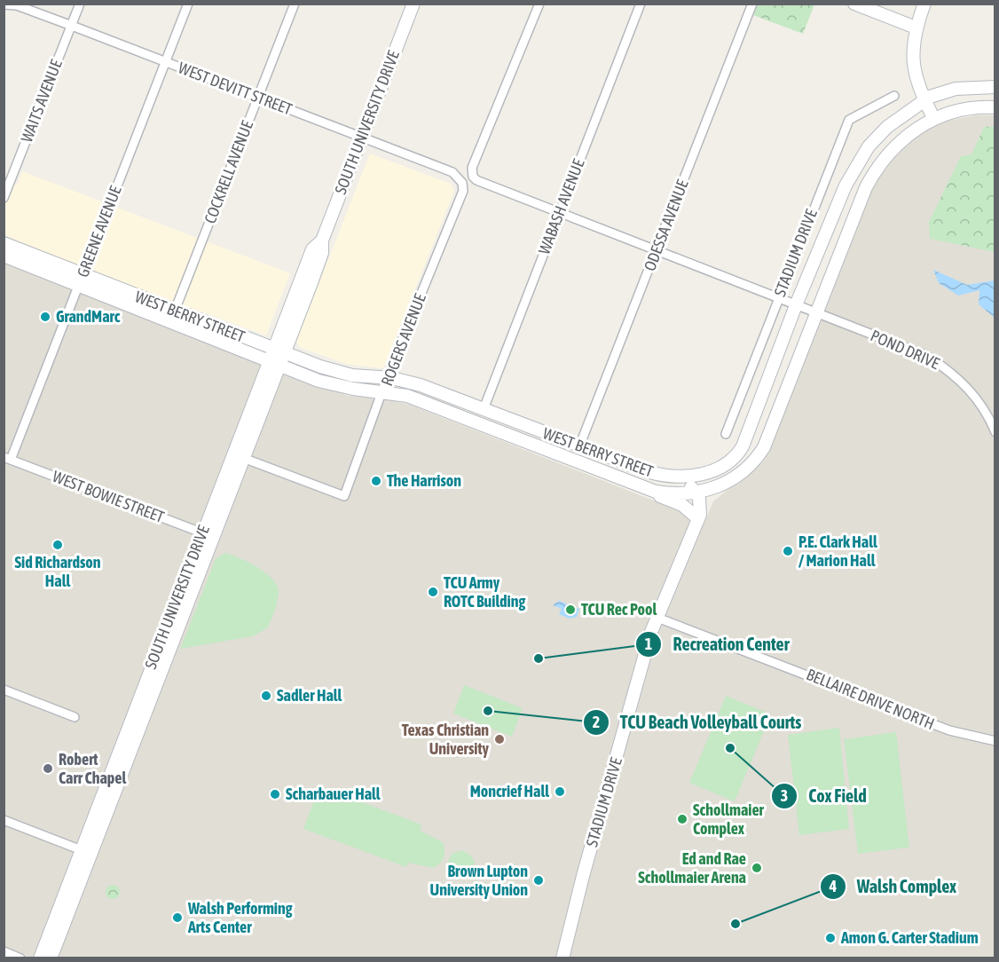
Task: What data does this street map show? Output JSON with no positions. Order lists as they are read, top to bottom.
{
  "streets": {
    "main road": ["SOUTH UNIVERSITY DRIVE", "STADIUM DRIVE", "WEST BERRY STREET"],
    "street": [
      "WEST DEVITT STREET",
      "WAITS AVENUE",
      "COCKRELL AVENUE",
      "WABASH AVENUE",
      "ODESSA AVENUE",
      "GREENE AVENUE",
      "ROGERS AVENUE",
      "POND DRIVE",
      "WEST BOWIE STREET",
      "BELLAIRE DRIVE NORTH"
    ]
  },
  "crossings": [
    ["WEST DEVITT STREET", "WAITS AVENUE"],
    ["WEST DEVITT STREET", "SOUTH UNIVERSITY DRIVE"],
    ["WEST DEVITT STREET", "COCKRELL AVENUE"],
    ["WEST DEVITT STREET", "GREENE AVENUE"],
    ["WEST DEVITT STREET", "ROGERS AVENUE"],
    ["SOUTH UNIVERSITY DRIVE", "WEST BERRY STREET"],
    ["SOUTH UNIVERSITY DRIVE", "ROGERS AVENUE"],
    ["SOUTH UNIVERSITY DRIVE", "WEST BOWIE STREET"],
    ["COCKRELL AVENUE", "WEST BERRY STREET"],
    ["WABASH AVENUE", "WEST BERRY STREET"],
    ["ODESSA AVENUE", "WEST BERRY STREET"],
    ["GREENE AVENUE", "WEST BERRY STREET"],
    ["GREENE AVENUE", "WEST BOWIE STREET"],
    ["STADIUM DRIVE", "WEST BERRY STREET"],
    ["STADIUM DRIVE", "BELLAIRE DRIVE NORTH"],
    ["WEST BERRY STREET", "ROGERS AVENUE"],
    ["WEST BERRY STREET", "POND DRIVE"]
  ],
  "places": [
    "GrandMarc",
    "The Harrison",
    "Sid Richardson Hall",
    "P.E. Clark Hall / Marion Hall",
    "TCU Army ROTC Building",
    "TCU Rec Pool",
    "Recreation Center",
    "Sadler Hall",
    "TCU Beach Volleyball Courts",
    "Texas Christian University",
    "Cox Field",
    "Robert Carr Chapel",
    "Moncrief Hall",
    "Scharbauer Hall",
    "Schollmaier Complex",
    "Ed and Rae Schollmaier Arena",
    "Brown Lupton University Union",
    "Walsh Performing Arts Center",
    "Walsh Complex",
    "Amon G. Carter Stadium"
  ]
}
